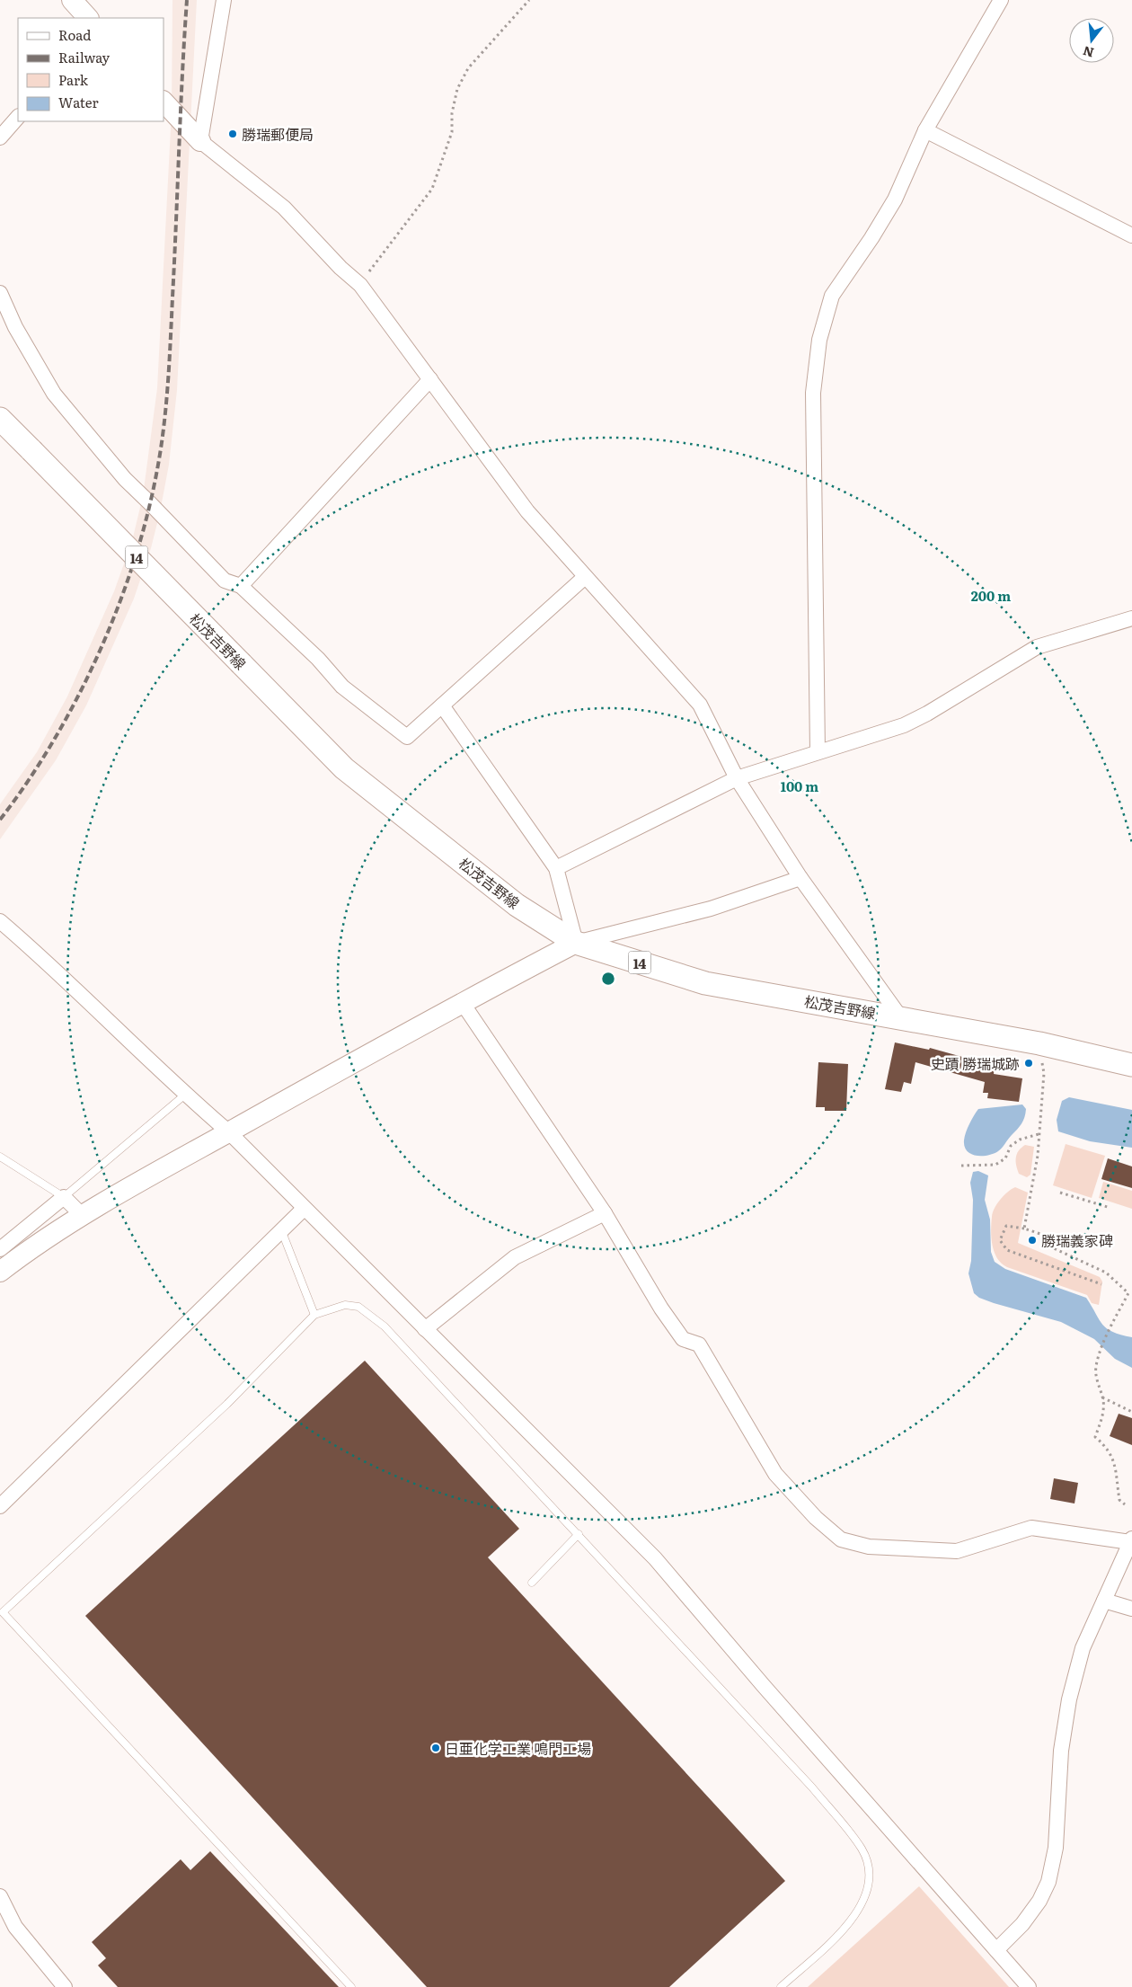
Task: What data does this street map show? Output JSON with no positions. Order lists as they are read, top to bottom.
{
  "streets": {
    "main road": ["14", "松茂吉野線"]
  },
  "places": [
    "勝瑞郵便局",
    "史蹟 勝瑞城跡",
    "勝瑞義家碑",
    "日亜化学工業 鳴門工場"
  ],
  "legend": [
    "Road",
    "Railway",
    "Park",
    "Water"
  ],
  "north": "bottom",
  "rings": ["200 m", "100 m"]
}
